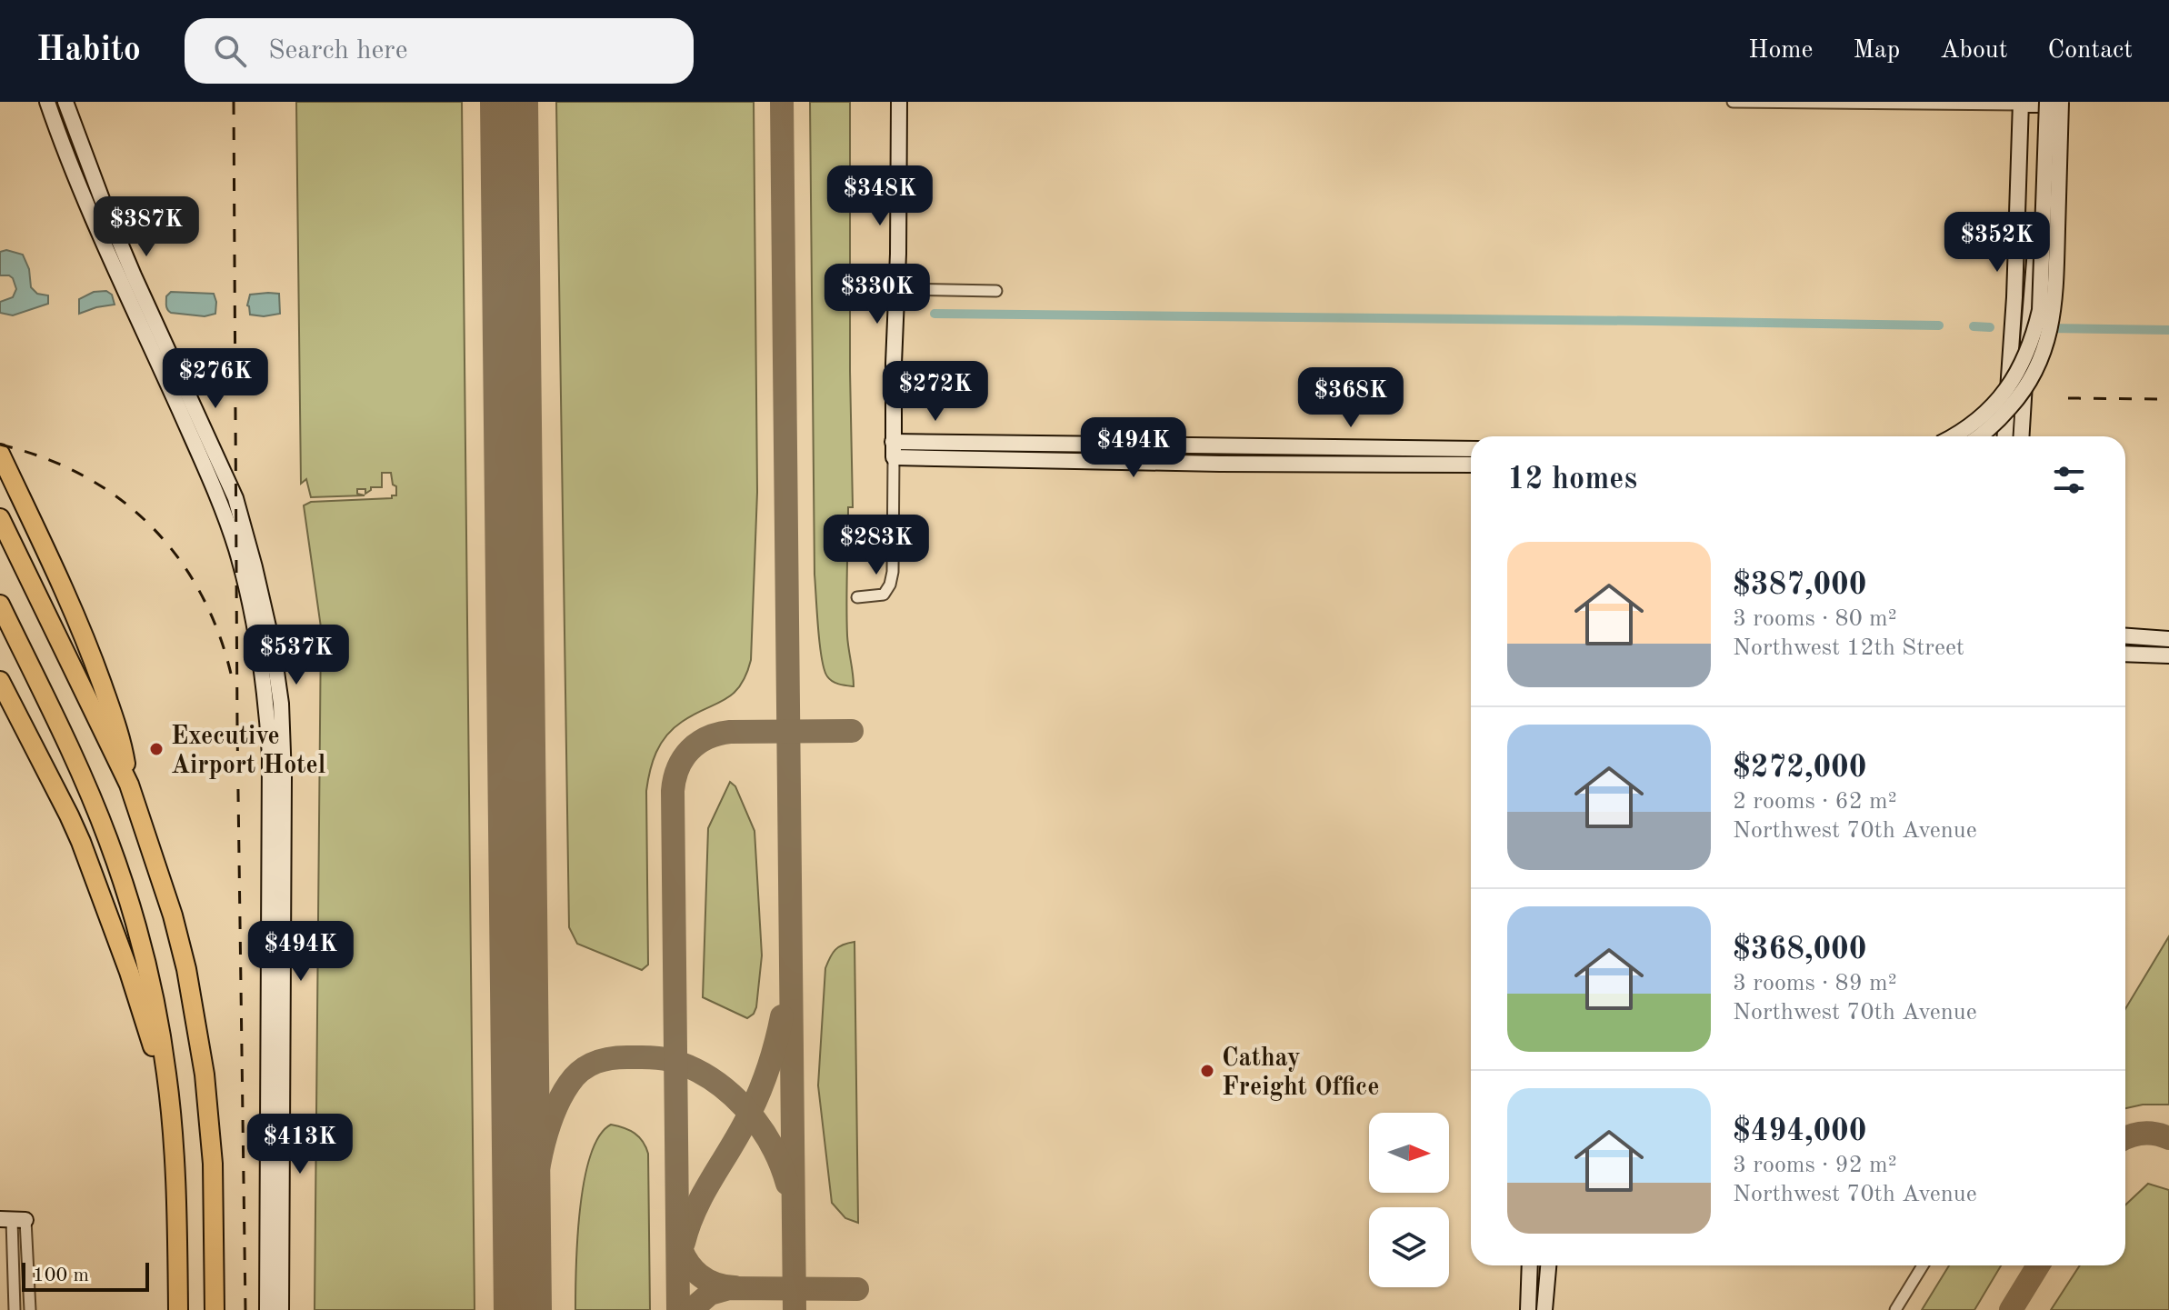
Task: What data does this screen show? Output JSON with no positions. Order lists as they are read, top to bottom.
{
  "places": ["Executive Airport Hotel", "Cathay Freight Office"],
  "scale_bar": "100 m",
  "north": "right",
  "page": {
    "header": "Habito",
    "search": "Search here",
    "nav": [
      "Home",
      "Map",
      "About",
      "Contact"
    ],
    "price": [
      "$348K",
      "$387K",
      "$352K",
      "$330K",
      "$276K",
      "$272K",
      "$368K",
      "$494K",
      "$283K",
      "$537K",
      "$494K",
      "$413K"
    ],
    "heading": "12 homes",
    "list": [
      {
        "name": "$387,000",
        "note": "3 rooms · 80 m² · Northwest 12th Street"
      },
      {
        "name": "$272,000",
        "note": "2 rooms · 62 m² · Northwest 70th Avenue"
      },
      {
        "name": "$368,000",
        "note": "3 rooms · 89 m² · Northwest 70th Avenue"
      },
      {
        "name": "$494,000",
        "note": "3 rooms · 92 m² · Northwest 70th Avenue"
      }
    ],
    "scale": "100 m"
  }
}
